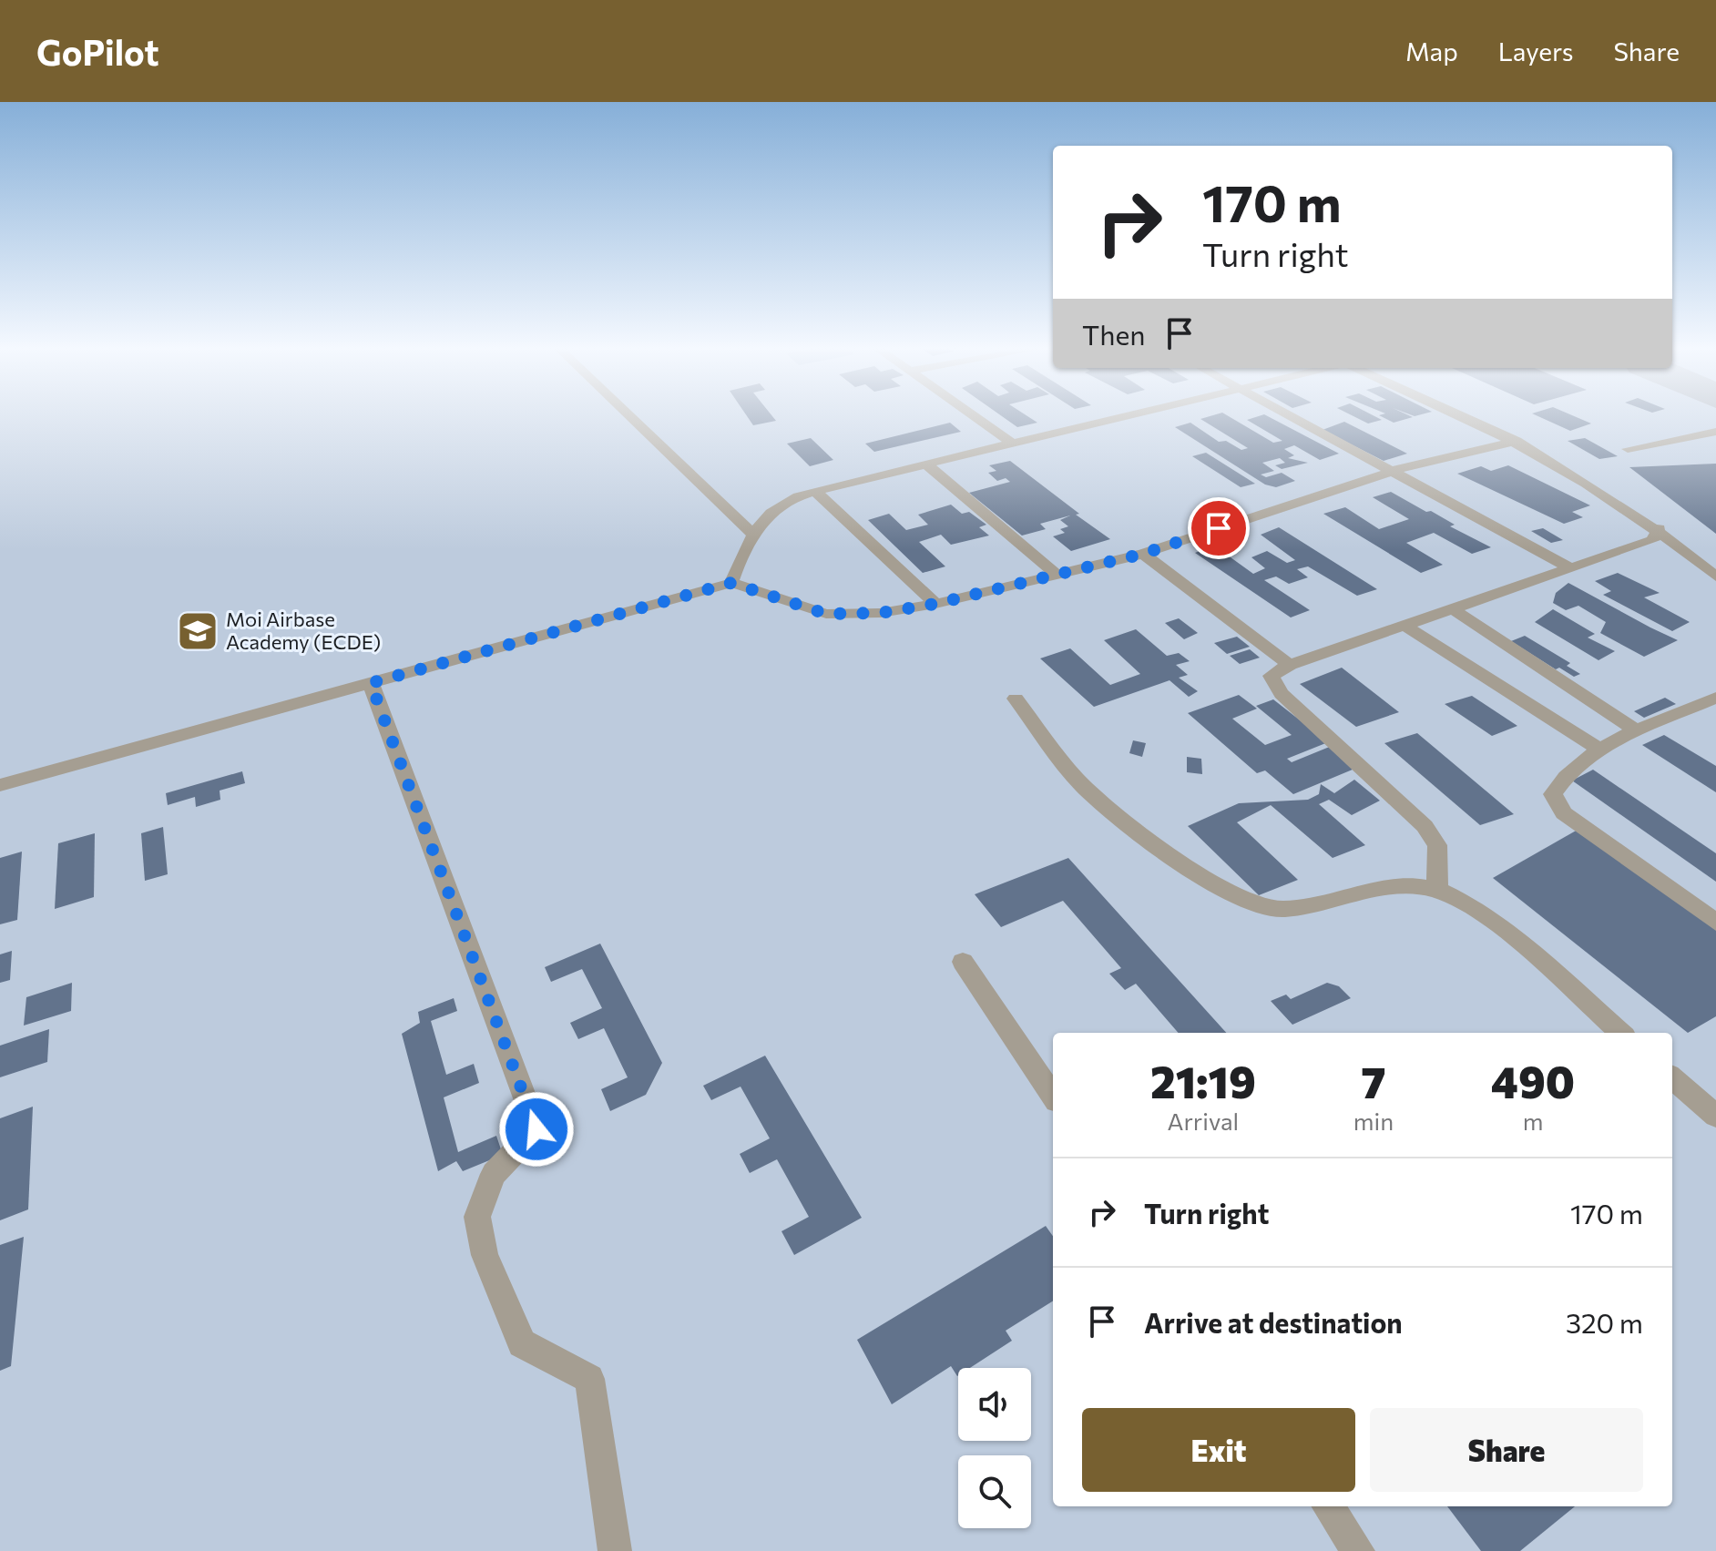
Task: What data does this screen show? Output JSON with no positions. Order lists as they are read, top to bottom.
{
  "places": {
    "school or university": ["Moi Airbase Academy (ECDE)"]
  },
  "page": {
    "header": "GoPilot",
    "nav": ["Map", "Layers", "Share"],
    "turn": ["170 m", "Turn right"],
    "then": "Then",
    "eta": [
      "21:19",
      "Arrival",
      "7",
      "min",
      "490",
      "m"
    ],
    "list": [
      {
        "name": "Turn right",
        "value": "170 m"
      },
      {
        "name": "Arrive at destination",
        "value": "320 m"
      }
    ],
    "buttons": ["Exit", "Share"]
  }
}
